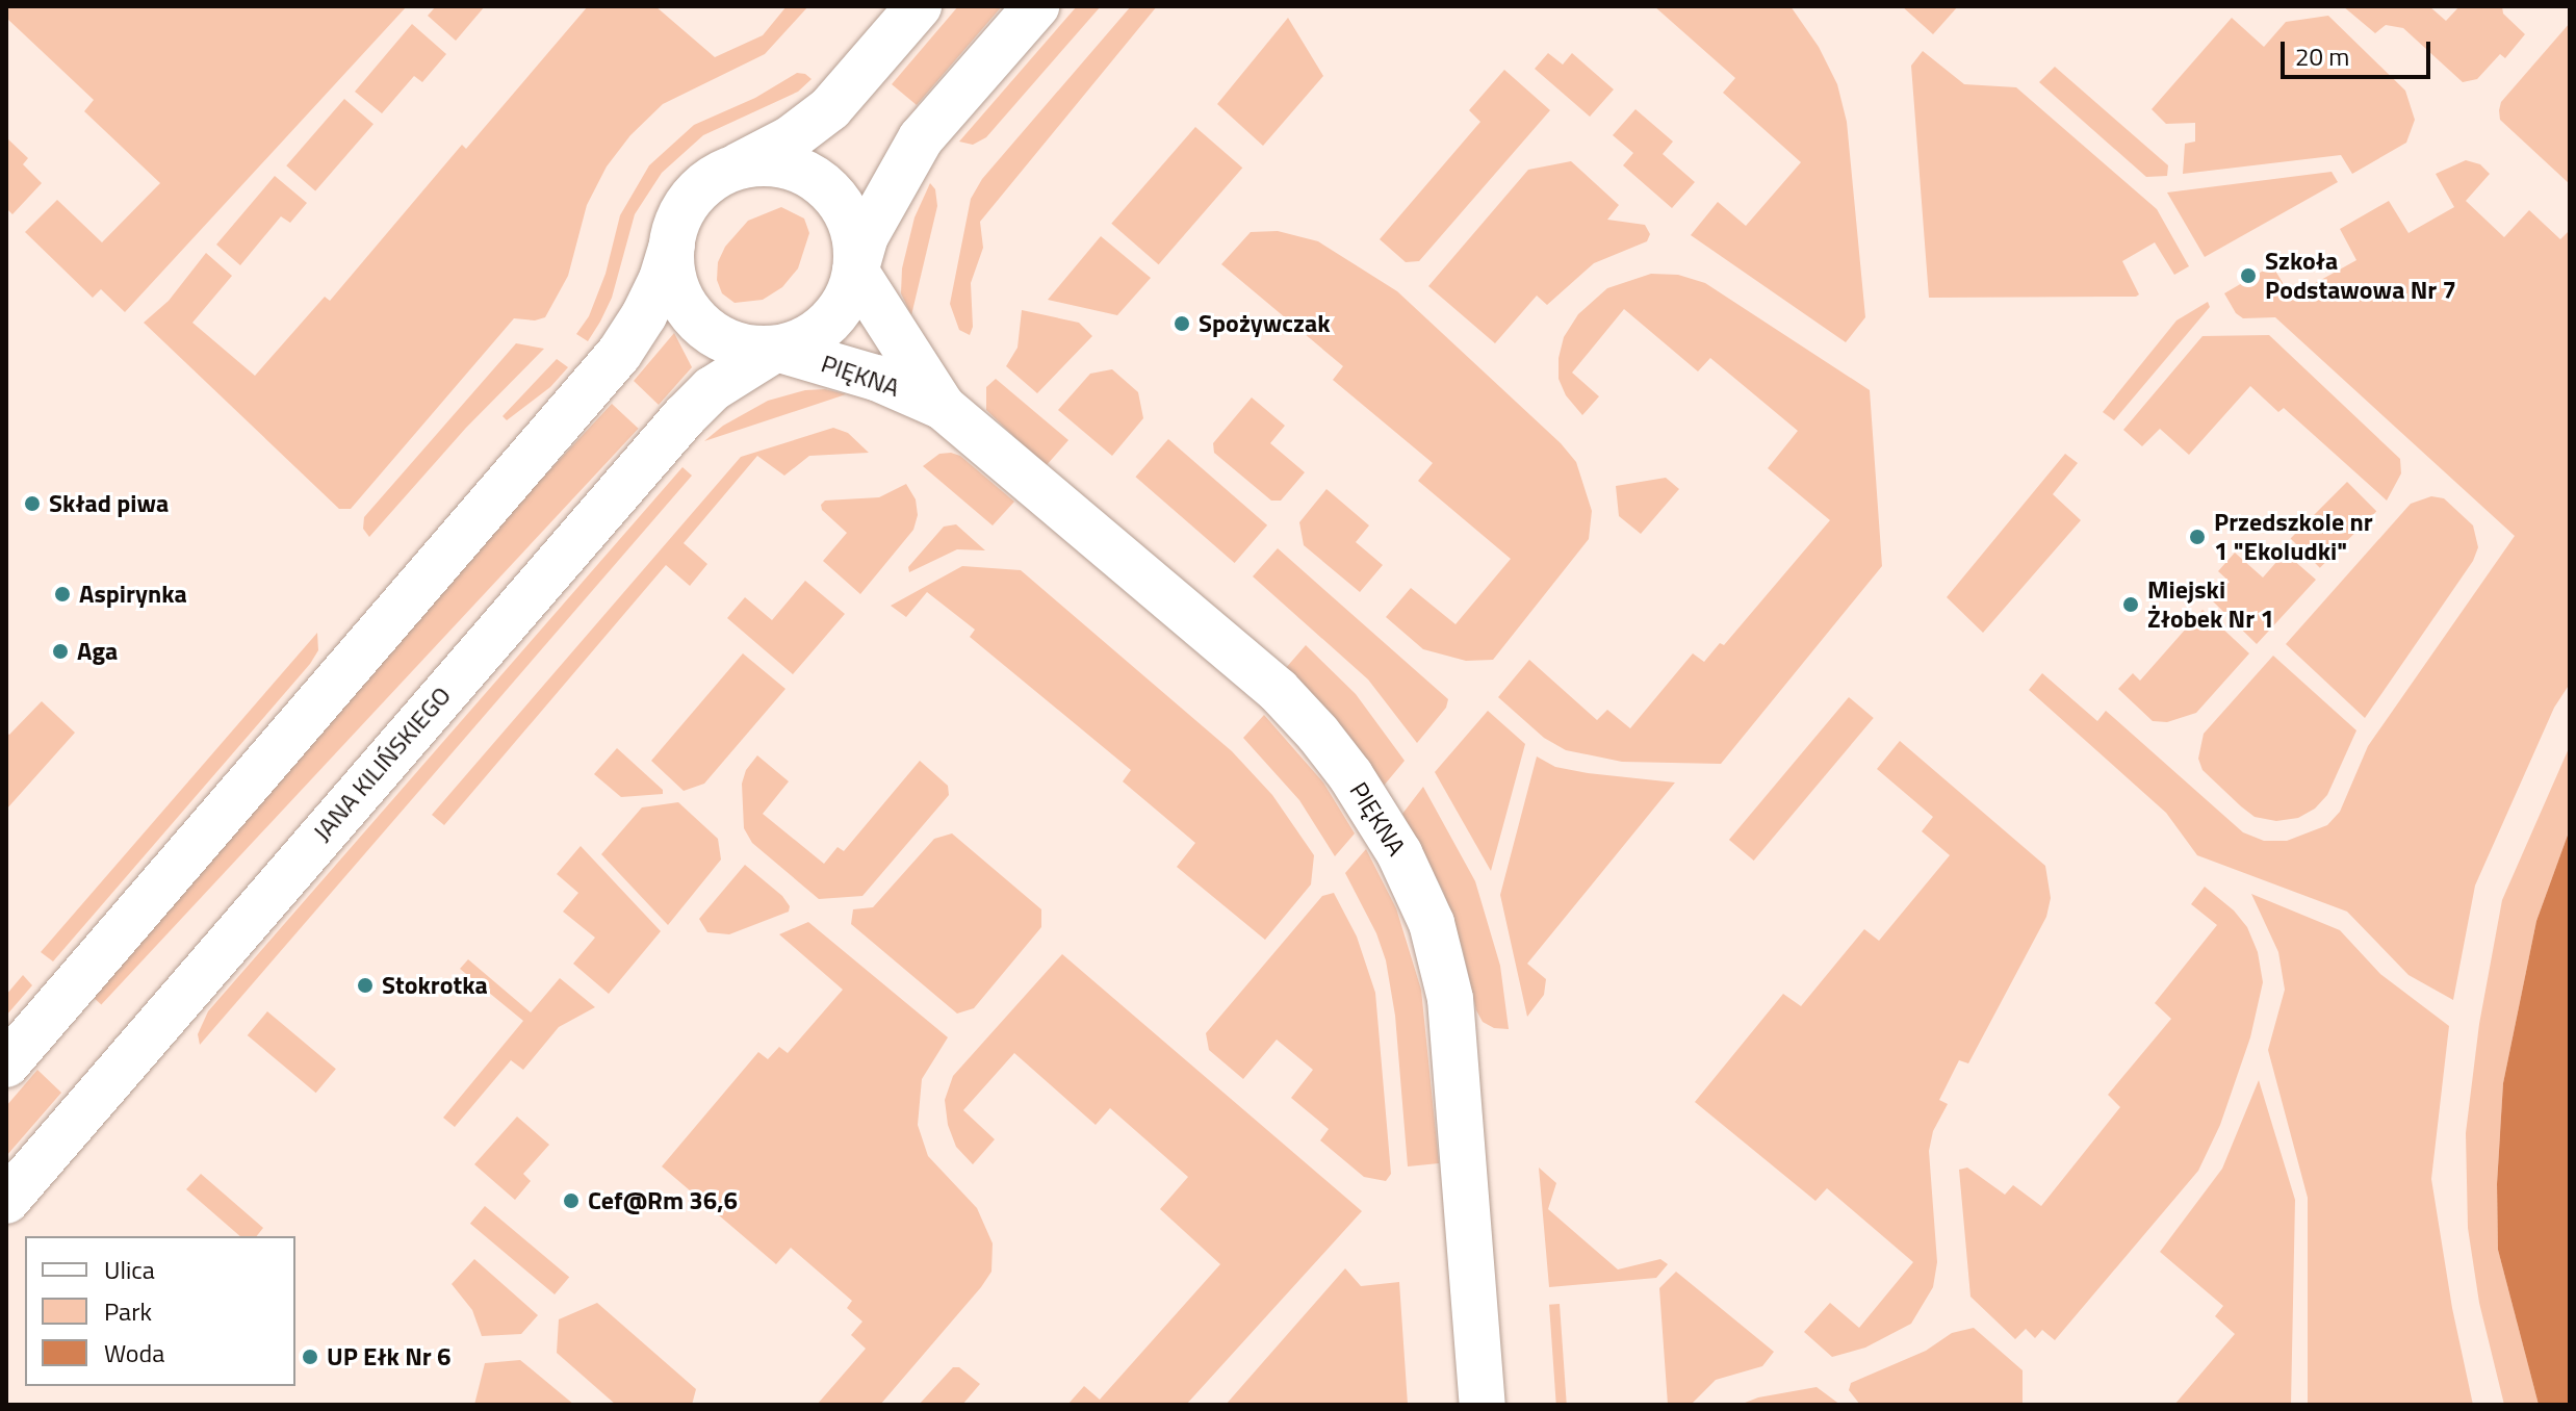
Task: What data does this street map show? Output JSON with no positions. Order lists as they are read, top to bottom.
{
  "streets": {
    "street": ["PIĘKNA", "JANA KILIŃSKIEGO"]
  },
  "crossings": [
    ["PIĘKNA", "JANA KILIŃSKIEGO"]
  ],
  "places": [
    "Szkoła Podstawowa Nr 7",
    "Spożywczak",
    "Skład piwa",
    "Przedszkole nr 1 \"Ekoludki\"",
    "Aspirynka",
    "Miejski Żłobek Nr 1",
    "Aga",
    "Stokrotka",
    "Cef@Rm 36,6",
    "UP Ełk Nr 6"
  ],
  "legend": ["Ulica", "Park", "Woda"],
  "scale_bar": "20 m"
}
